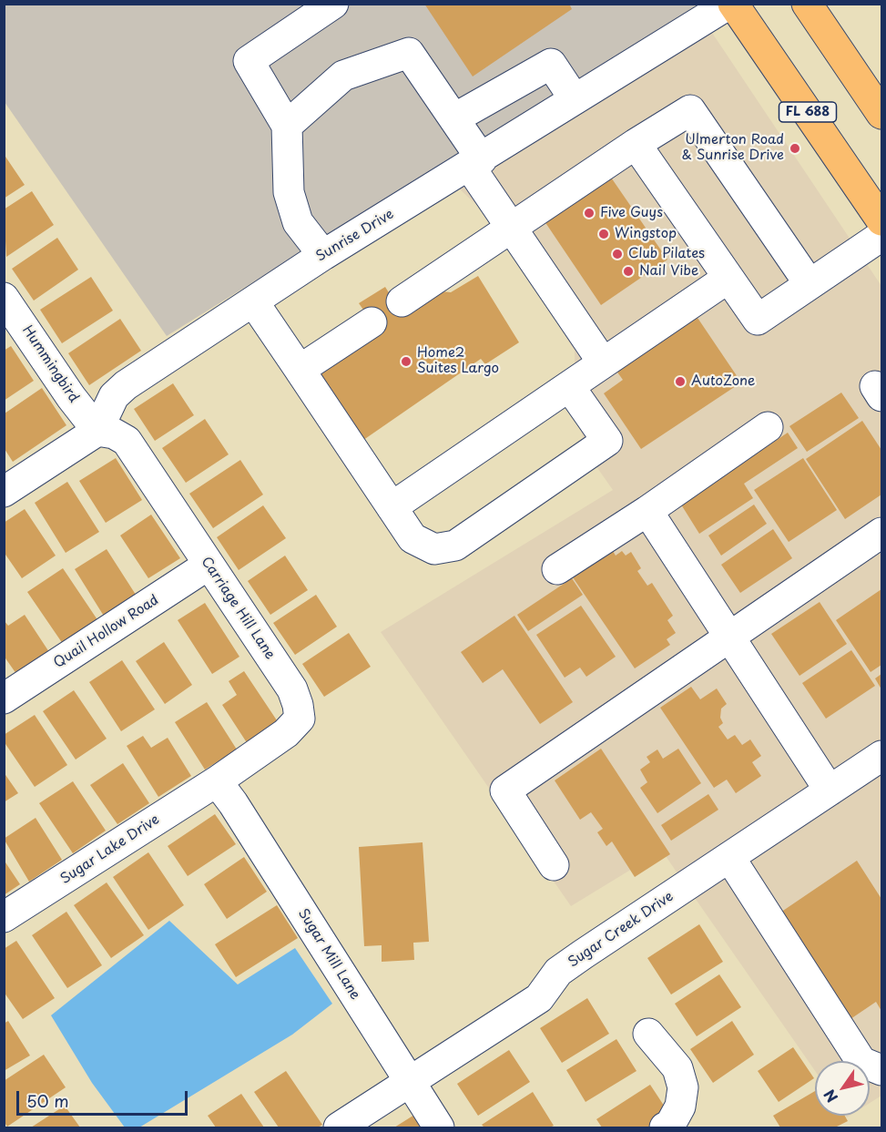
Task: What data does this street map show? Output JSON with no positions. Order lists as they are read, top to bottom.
{
  "streets": {
    "main road": ["FL 688"],
    "street": [
      "Sunrise Drive",
      "Hummingbird",
      "Carriage Hill Lane",
      "Quail Hollow Road",
      "Sugar Lake Drive",
      "Sugar Creek Drive",
      "Sugar Mill Lane"
    ]
  },
  "crossings": [
    ["FL 688", "Sunrise Drive"],
    ["Sunrise Drive", "Hummingbird"],
    ["Sunrise Drive", "Carriage Hill Lane"],
    ["Hummingbird", "Carriage Hill Lane"],
    ["Carriage Hill Lane", "Quail Hollow Road"],
    ["Carriage Hill Lane", "Sugar Lake Drive"],
    ["Carriage Hill Lane", "Sugar Mill Lane"],
    ["Sugar Lake Drive", "Sugar Mill Lane"],
    ["Sugar Creek Drive", "Sugar Mill Lane"]
  ],
  "places": [
    "Ulmerton Road & Sunrise Drive",
    "Five Guys",
    "Wingstop",
    "Club Pilates",
    "Nail Vibe",
    "Home2 Suites Largo",
    "AutoZone"
  ],
  "scale_bar": "50 m",
  "north": "bottom left"
}
